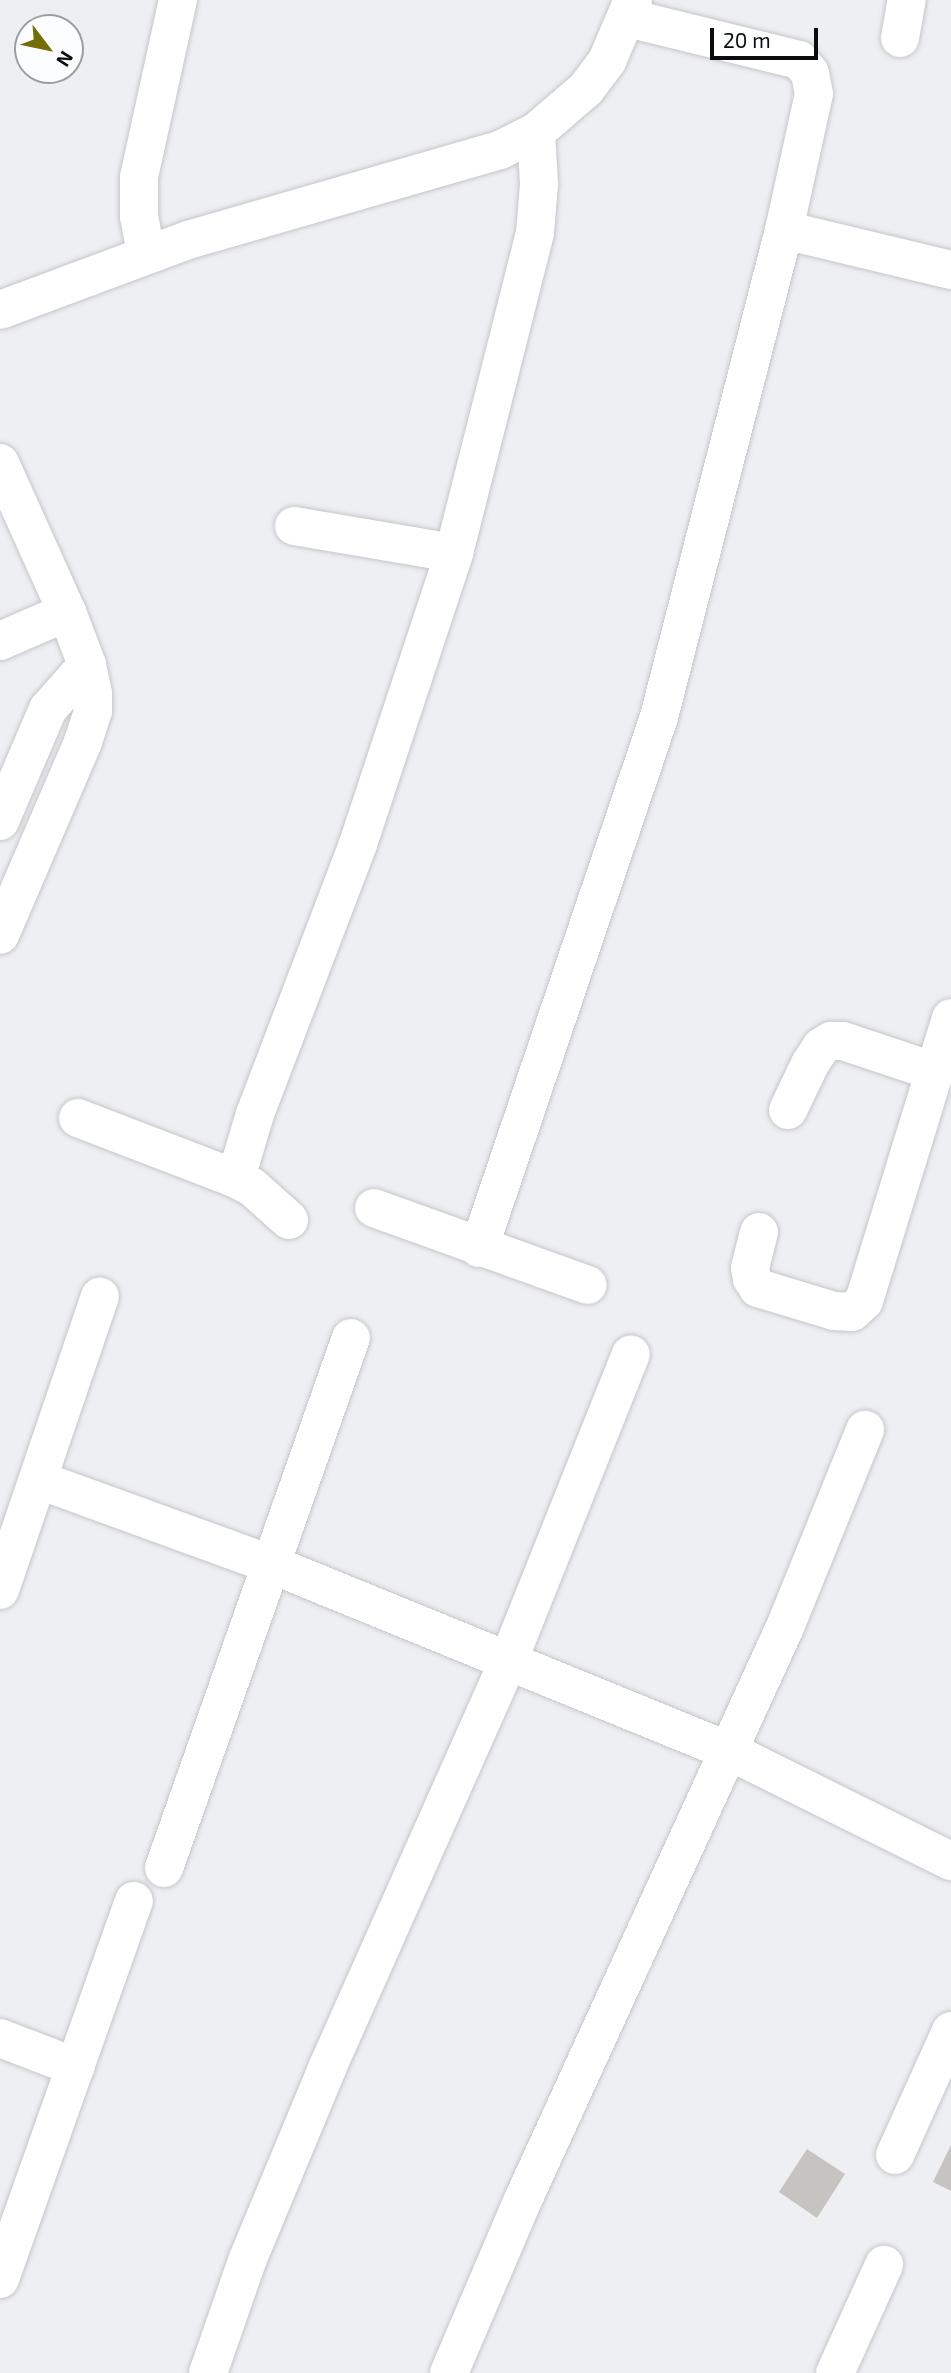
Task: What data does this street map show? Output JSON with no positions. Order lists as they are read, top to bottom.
{
  "scale_bar": "20 m",
  "north": "bottom right"
}
